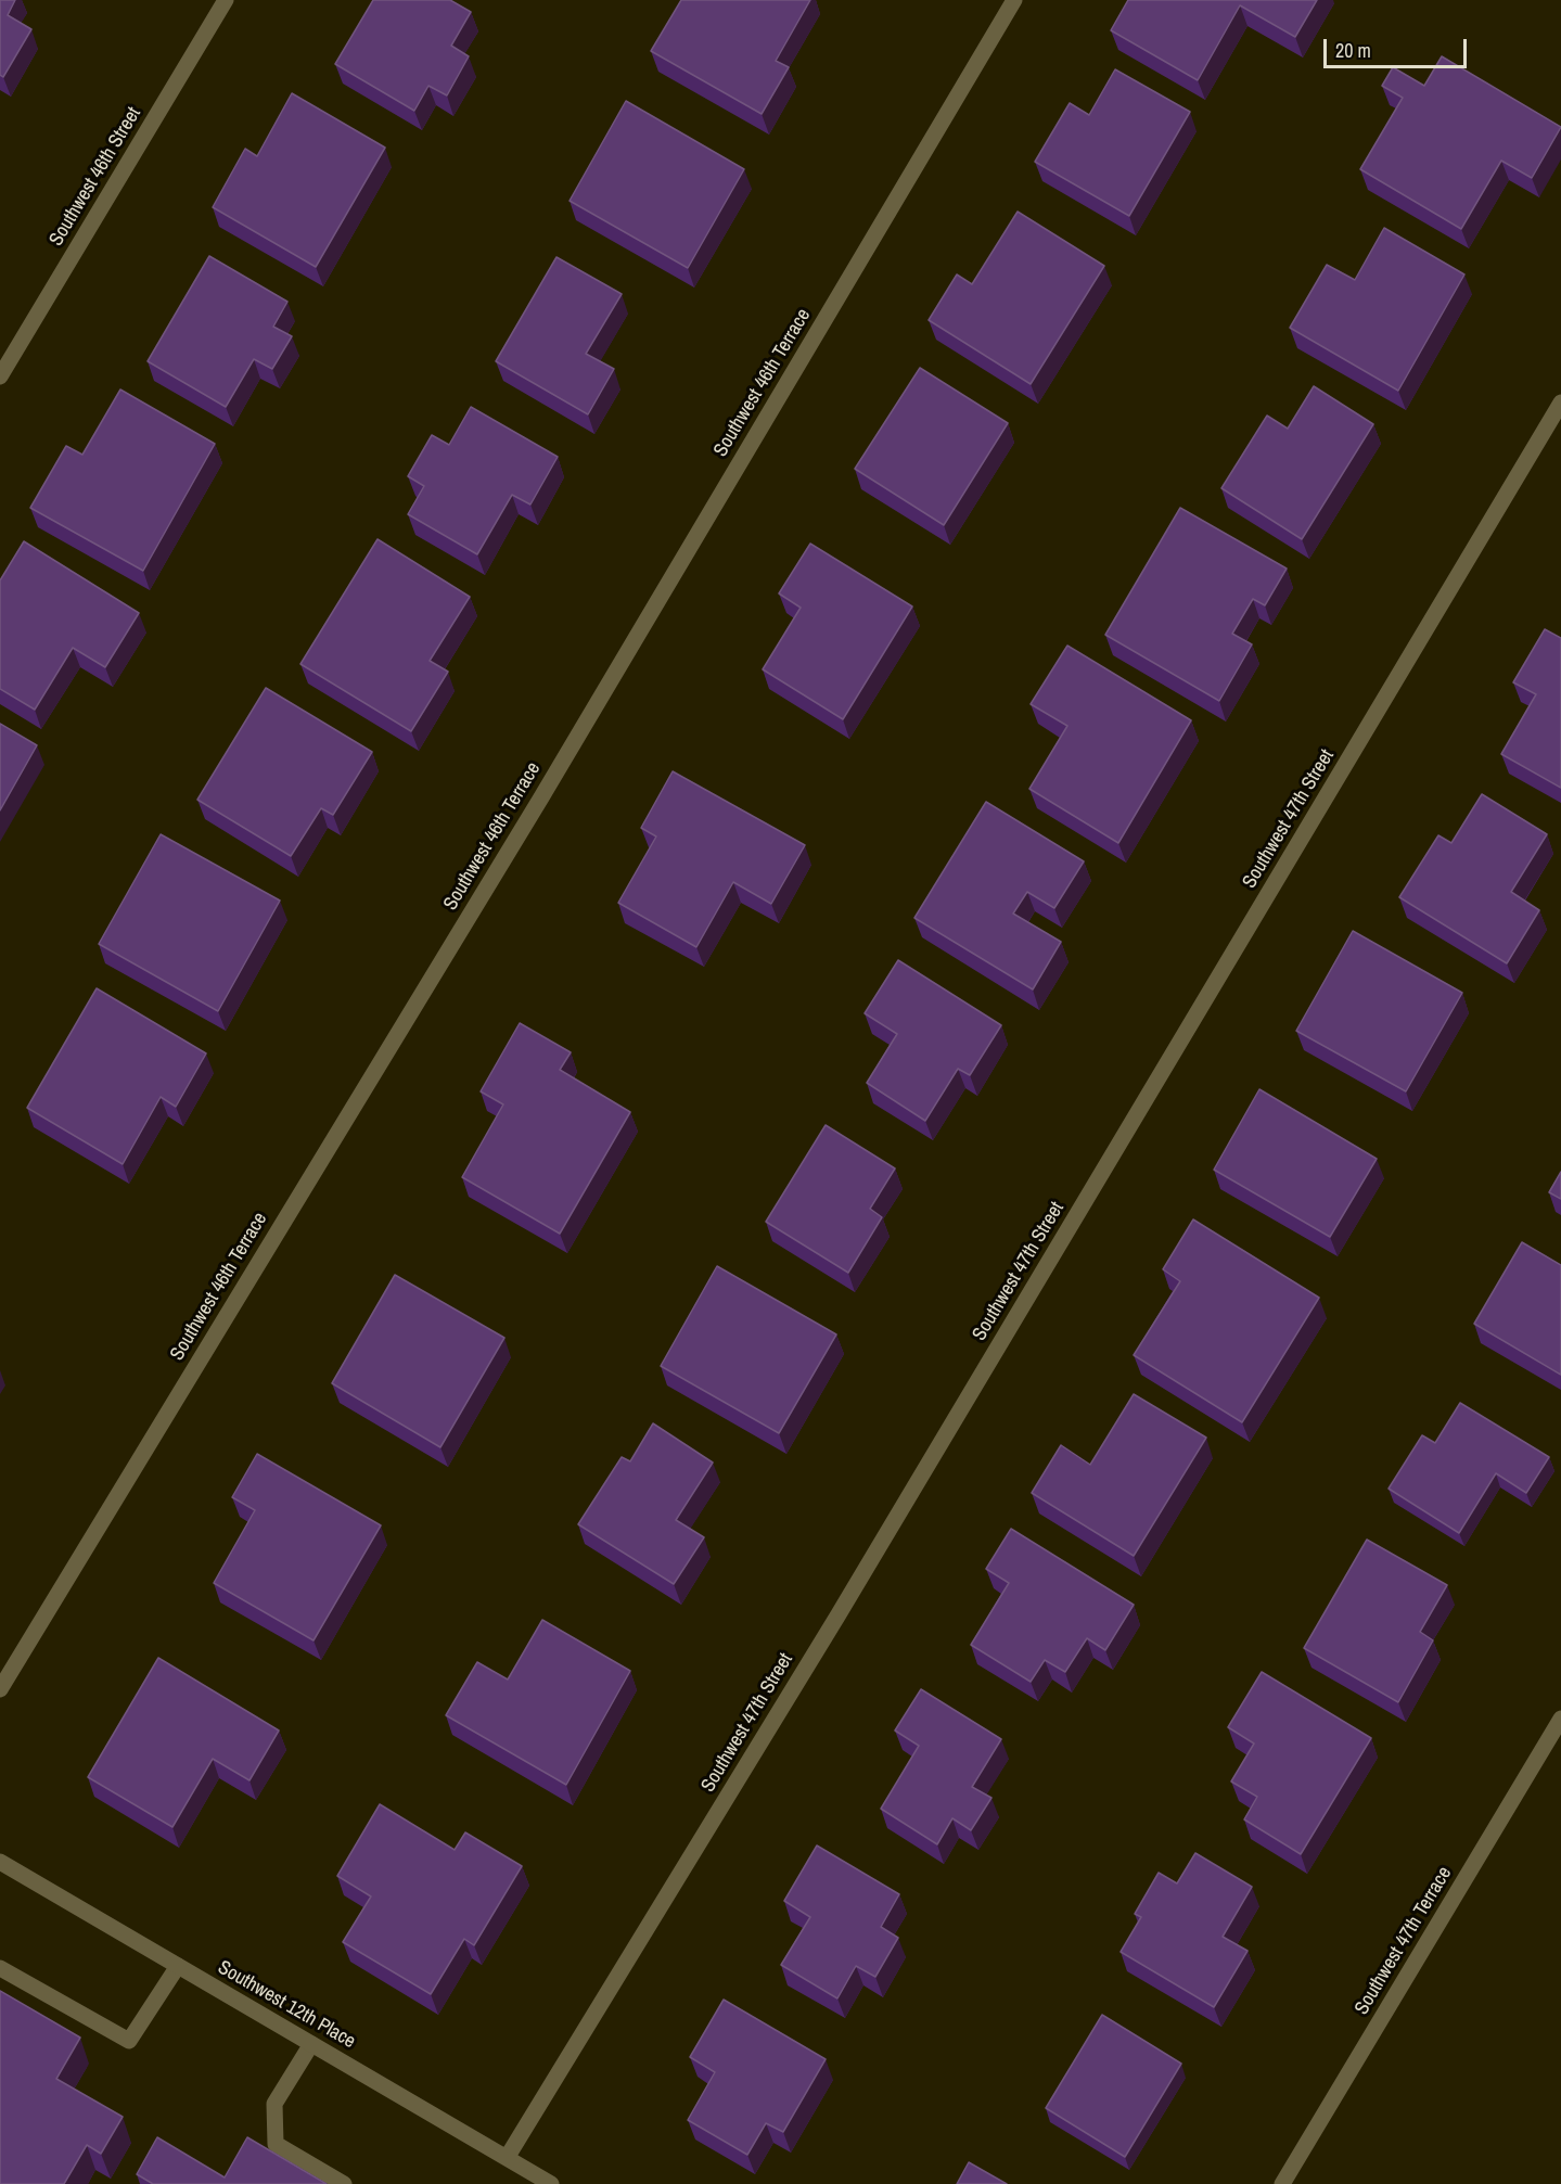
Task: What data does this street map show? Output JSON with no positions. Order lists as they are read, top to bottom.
{
  "streets": {
    "street": [
      "Southwest 46th Street",
      "Southwest 46th Terrace",
      "Southwest 47th Street",
      "Southwest 47th Terrace",
      "Southwest 12th Place"
    ]
  },
  "crossings": [
    ["Southwest 47th Street", "Southwest 12th Place"]
  ],
  "scale_bar": "20 m"
}
